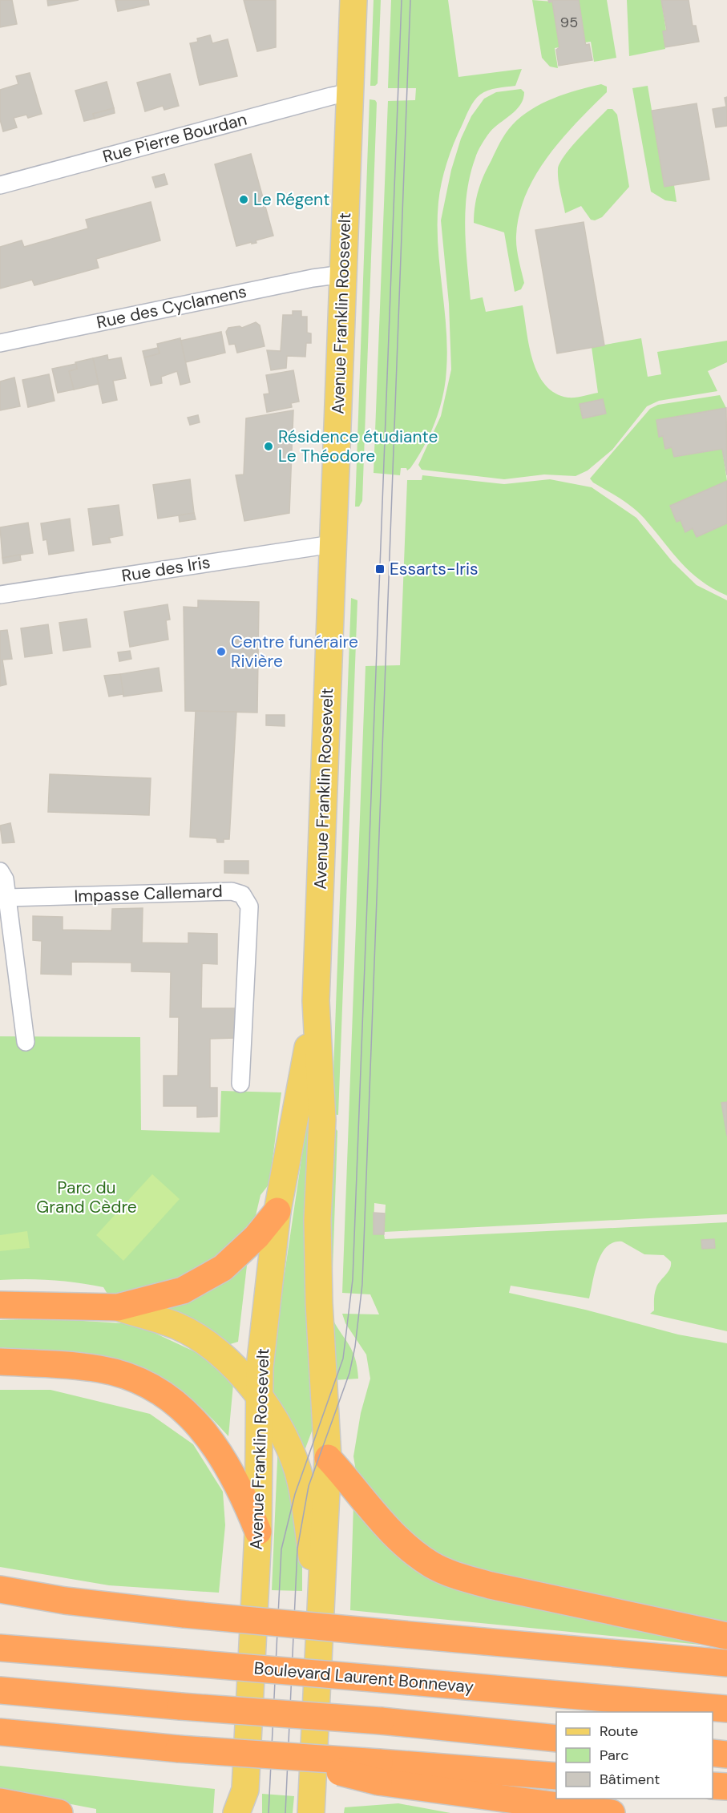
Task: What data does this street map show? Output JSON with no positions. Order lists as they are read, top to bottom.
{
  "streets": {
    "highway": ["Boulevard Laurent Bonnevay"],
    "main road": ["Avenue Franklin Roosevelt"],
    "street": [
      "Rue Pierre Bourdan",
      "Rue des Cyclamens",
      "Rue des Iris",
      "Impasse Callemard"
    ]
  },
  "crossings": [
    ["Rue Pierre Bourdan", "Avenue Franklin Roosevelt"],
    ["Rue des Cyclamens", "Avenue Franklin Roosevelt"],
    ["Avenue Franklin Roosevelt", "Rue des Iris"]
  ],
  "parks": ["Parc du Grand Cèdre"],
  "places": {
    "other": ["Le Régent", "Résidence étudiante Le Théodore", "Centre funéraire Rivière"],
    "transit": ["Essarts-Iris"]
  },
  "house_numbers": ["95"],
  "legend": ["Route", "Parc", "Bâtiment"]
}
